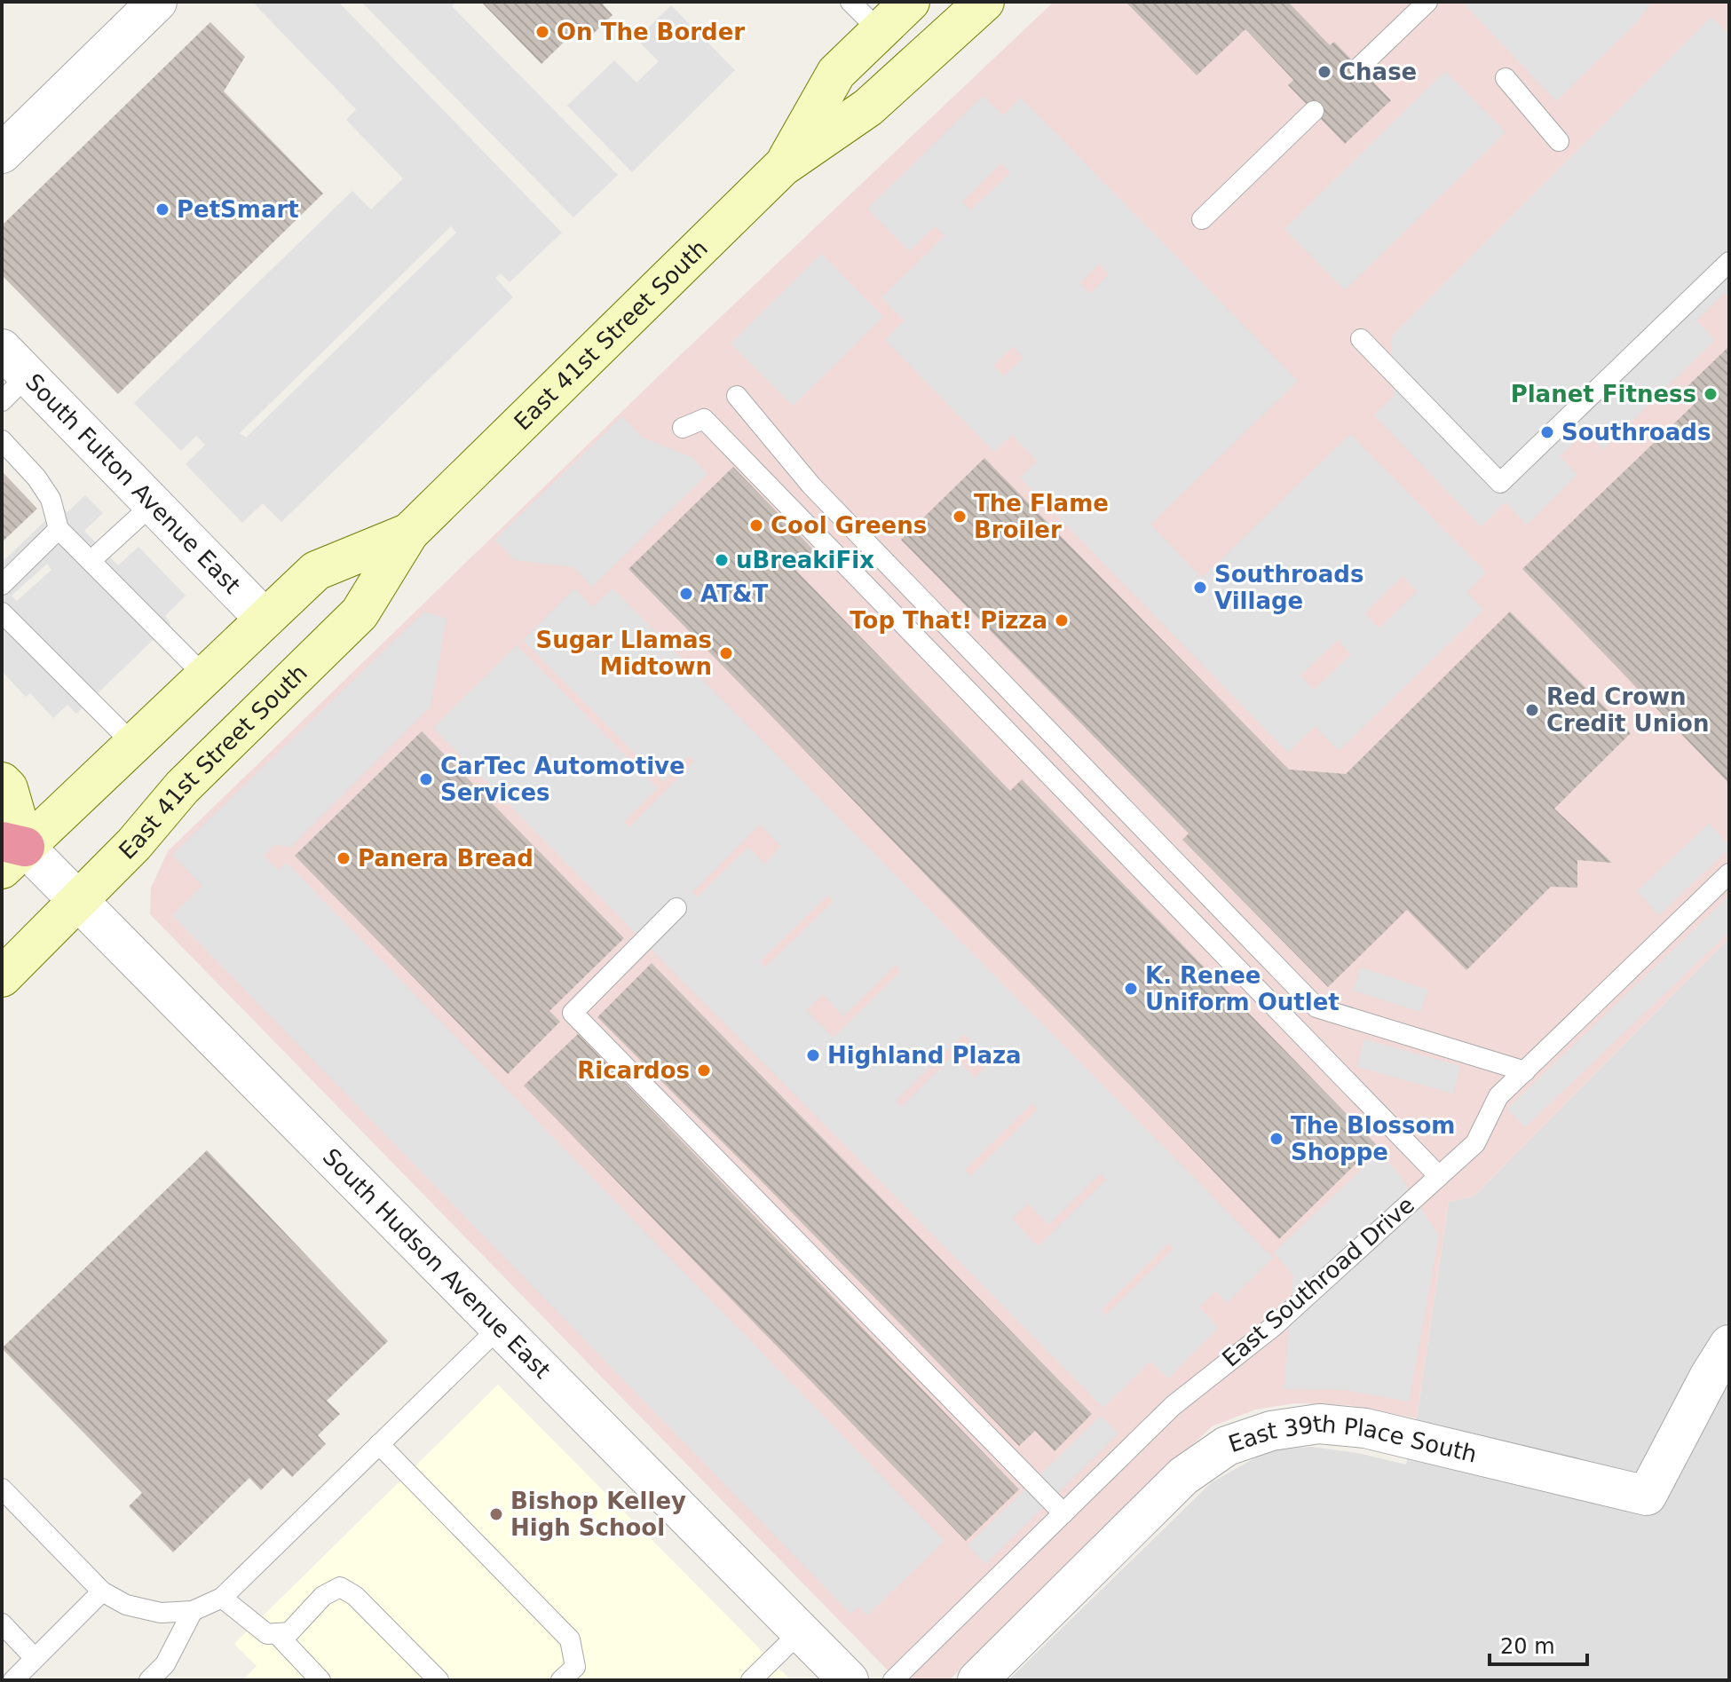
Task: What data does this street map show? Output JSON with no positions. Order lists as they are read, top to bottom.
{
  "streets": {
    "main road": ["East 41st Street South"],
    "street": ["South Fulton Avenue East", "South Hudson Avenue East", "East 39th Place South"],
    "lane": ["East Southroad Drive"]
  },
  "crossings": [
    ["East 41st Street South", "South Fulton Avenue East"],
    ["East 41st Street South", "South Hudson Avenue East"]
  ],
  "places": [
    "On The Border",
    "Chase",
    "PetSmart",
    "Planet Fitness",
    "Southroads",
    "The Flame Broiler",
    "Cool Greens",
    "uBreakiFix",
    "Southroads Village",
    "AT&T",
    "Top That! Pizza",
    "Sugar Llamas Midtown",
    "Red Crown Credit Union",
    "CarTec Automotive Services",
    "Panera Bread",
    "K. Renee Uniform Outlet",
    "Highland Plaza",
    "Ricardos",
    "The Blossom Shoppe",
    "Bishop Kelley High School"
  ],
  "scale_bar": "20 m"
}
